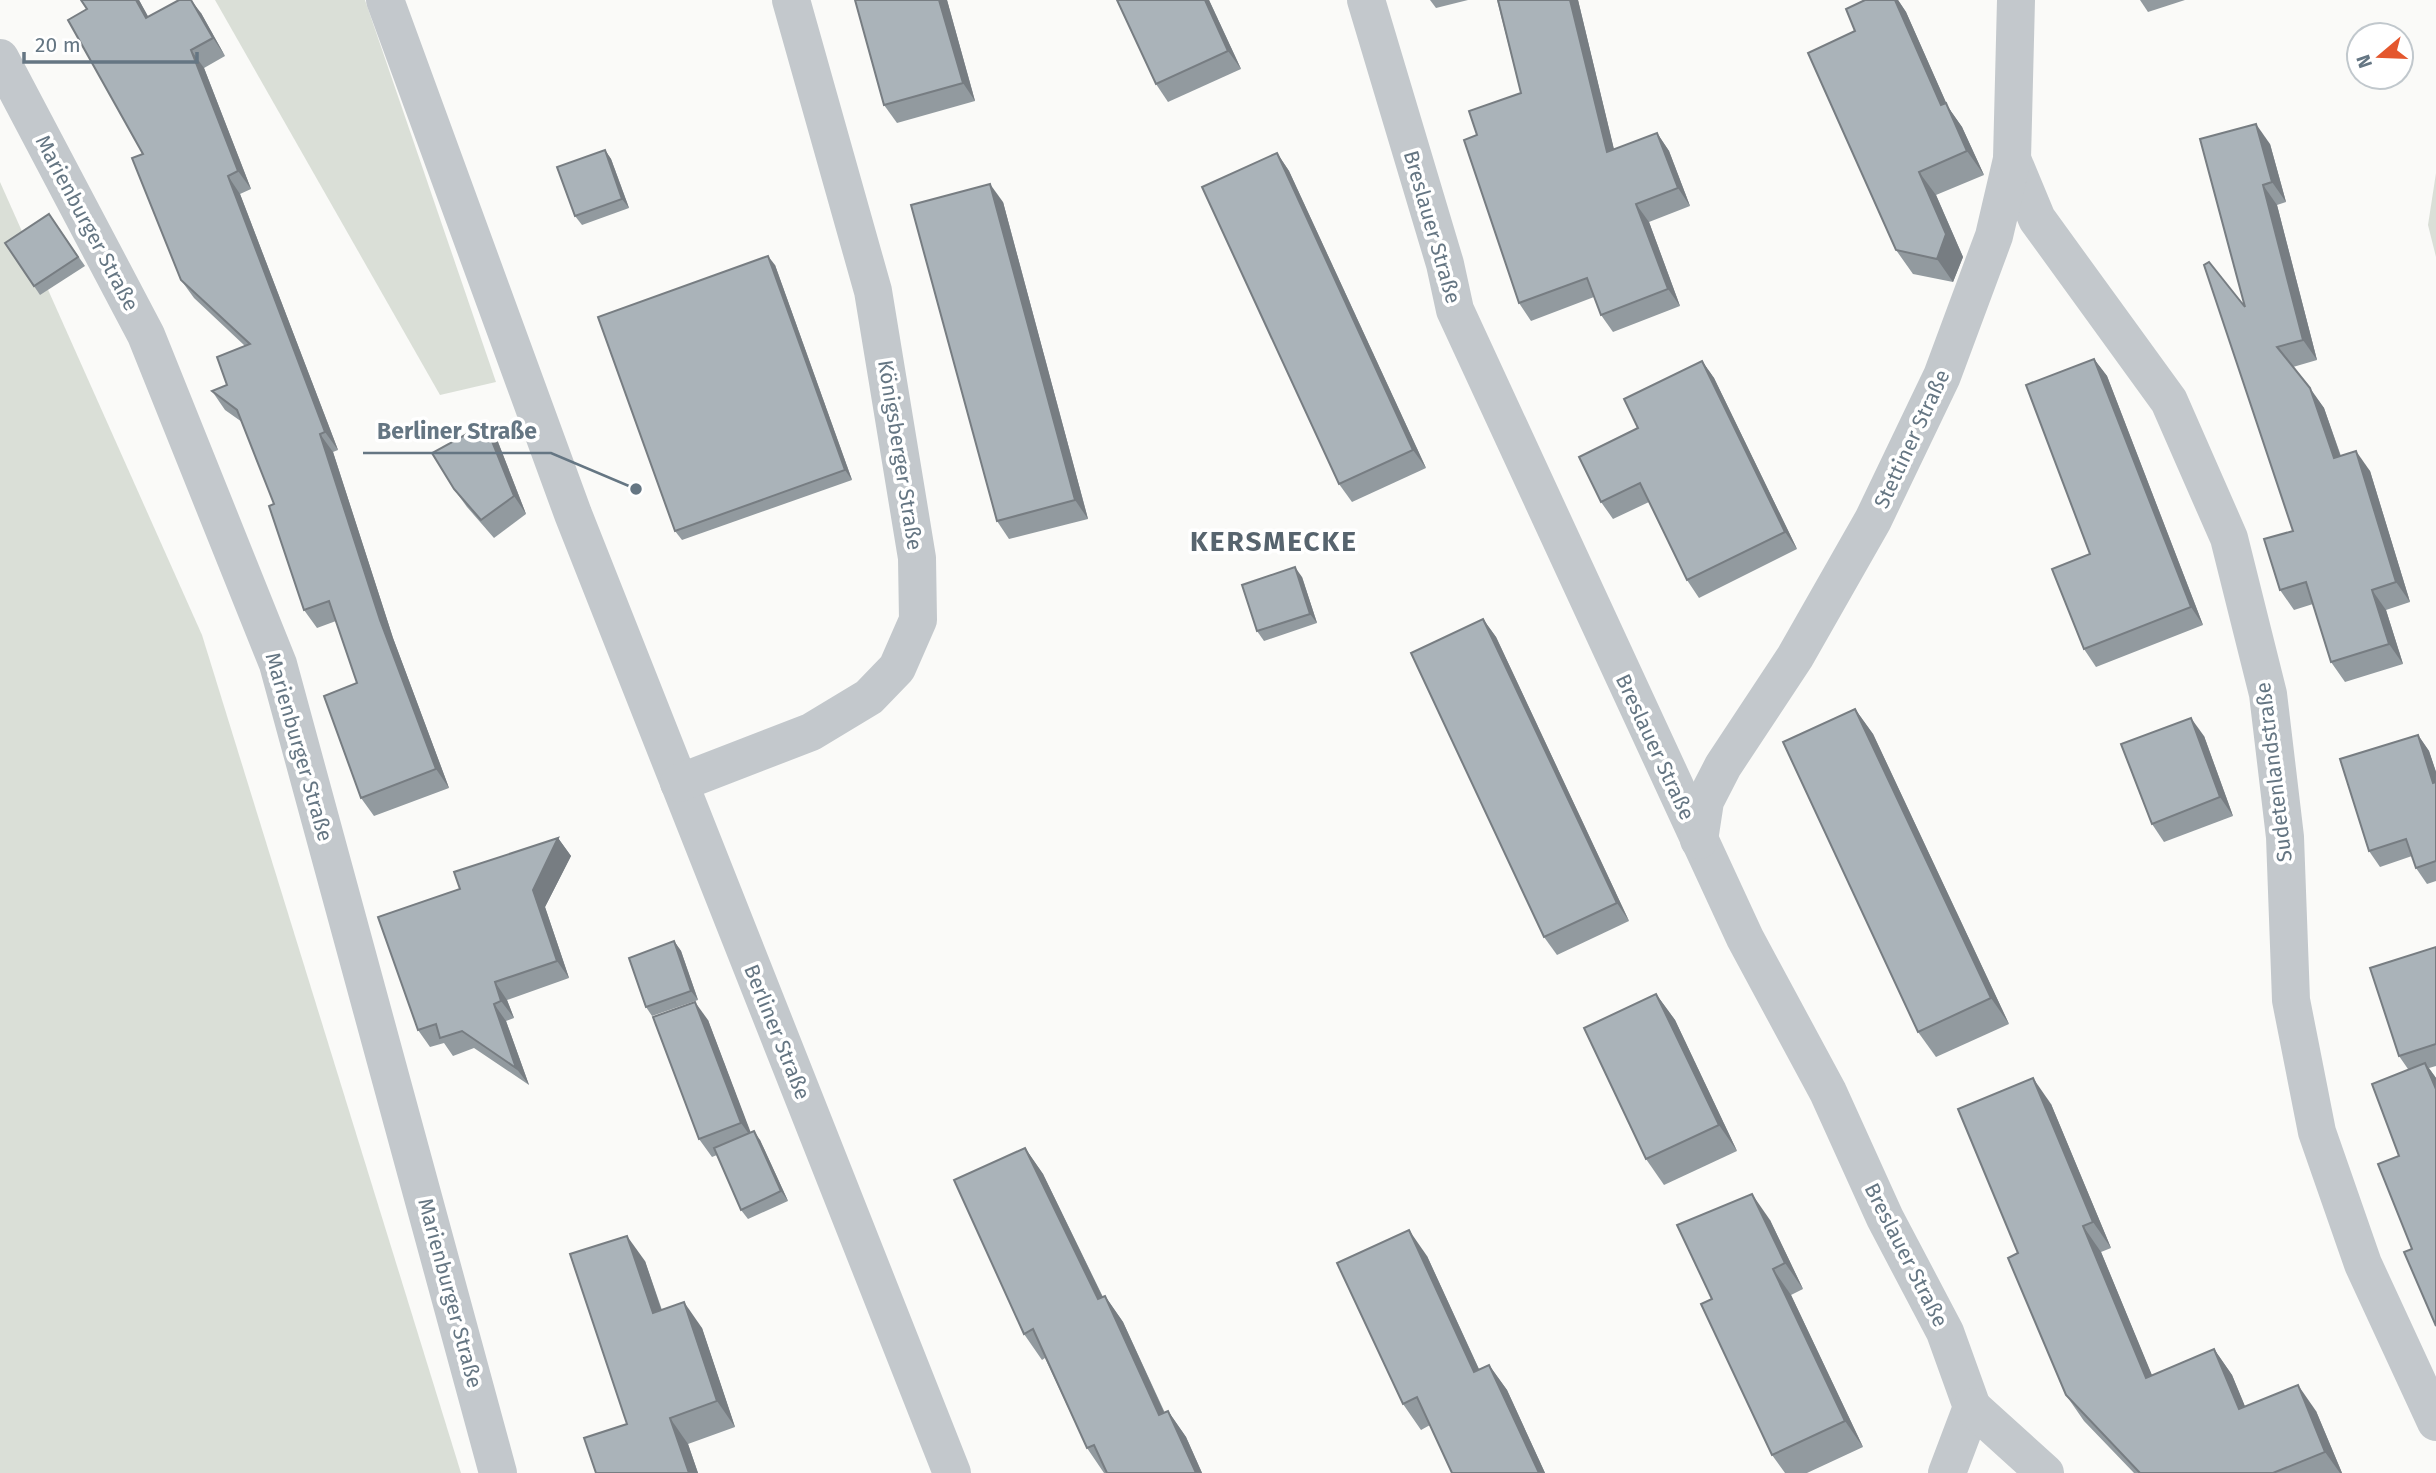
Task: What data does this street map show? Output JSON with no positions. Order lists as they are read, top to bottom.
{
  "streets": {
    "street": [
      "Marienburger Straße",
      "Breslauer Straße",
      "Stettiner Straße",
      "Königsberger Straße",
      "Sudetenlandstraße",
      "Berliner Straße"
    ]
  },
  "crossings": [
    ["Breslauer Straße", "Stettiner Straße"],
    ["Stettiner Straße", "Sudetenlandstraße"],
    ["Königsberger Straße", "Berliner Straße"]
  ],
  "districts": ["KERSMECKE"],
  "places": ["Berliner Straße"],
  "scale_bar": "20 m",
  "north": "left"
}
